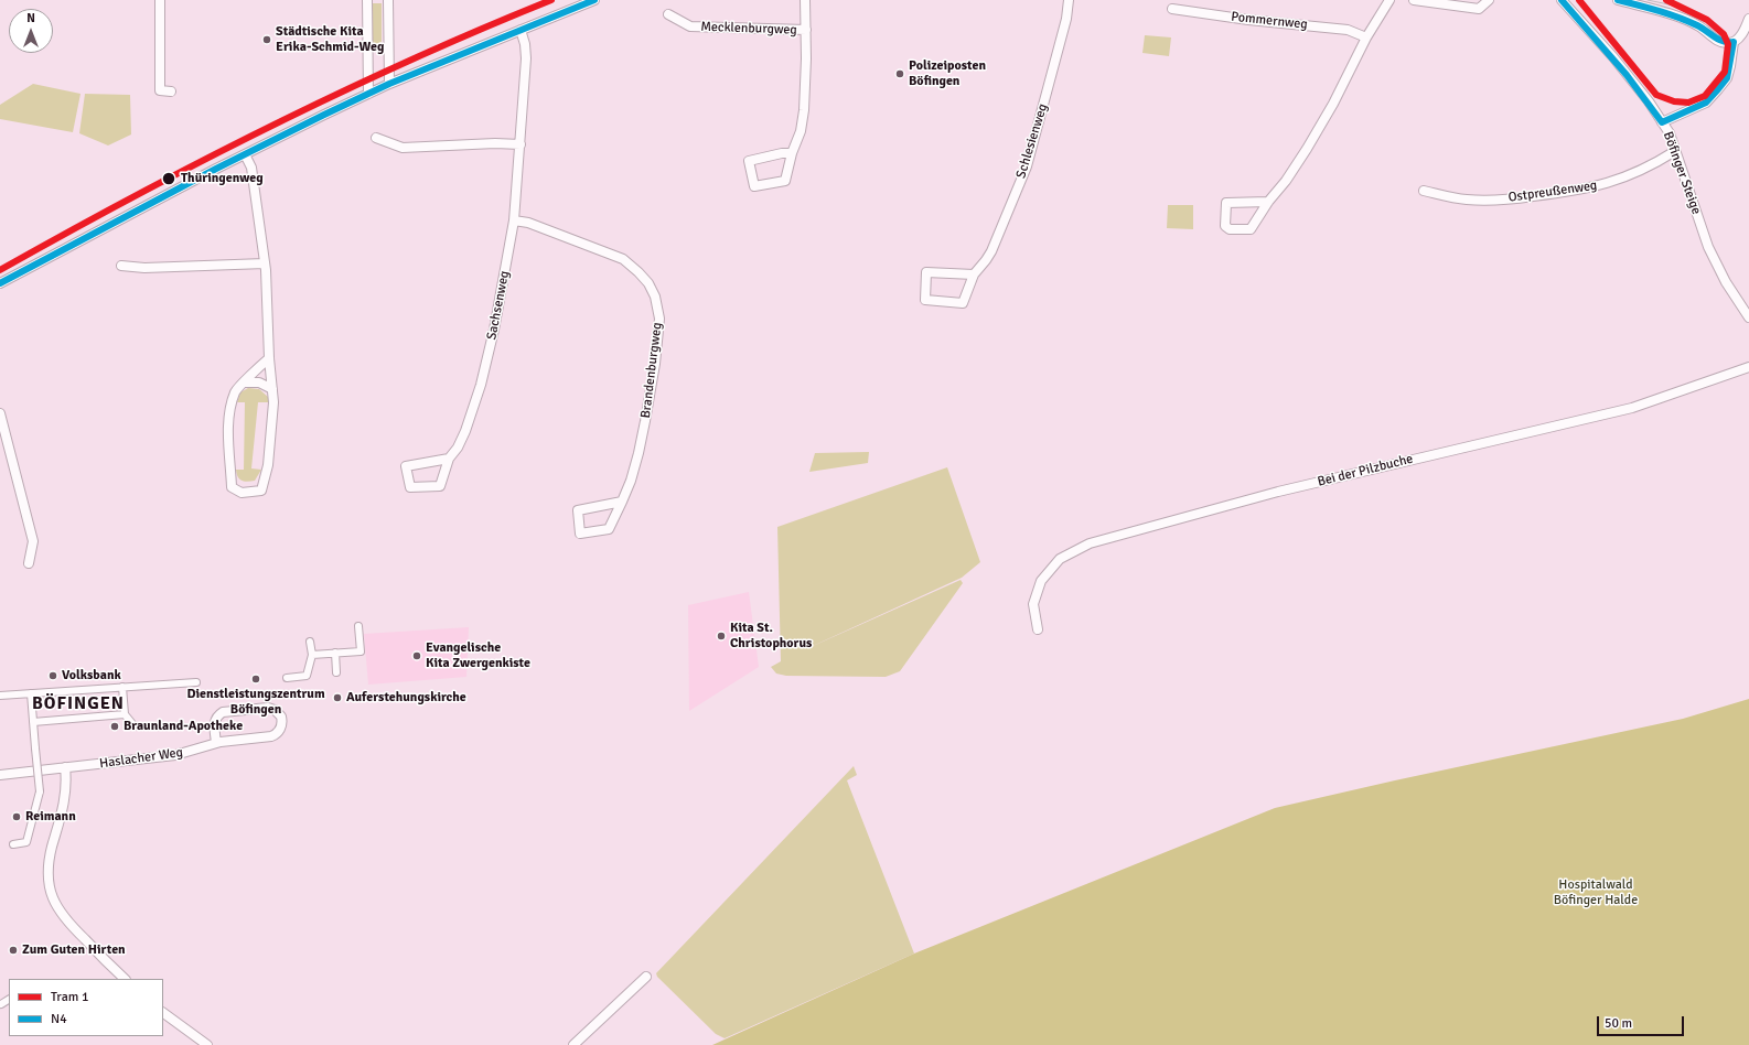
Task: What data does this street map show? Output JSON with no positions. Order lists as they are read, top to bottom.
{
  "streets": {
    "street": [
      "Pommernweg",
      "Mecklenburgweg",
      "Schlesienweg",
      "Böfinger Steige",
      "Ostpreußenweg",
      "Sachsenweg",
      "Brandenburgweg",
      "Bei der Pilzbuche",
      "Haslacher Weg"
    ]
  },
  "crossings": [
    ["Böfinger Steige", "Ostpreußenweg"],
    ["Sachsenweg", "Brandenburgweg"]
  ],
  "districts": ["BÖFINGEN"],
  "parks": ["Hospitalwald Böfinger Halde"],
  "places": [
    "Städtische Kita Erika-Schmid-Weg",
    "Polizeiposten Böfingen",
    "Thüringenweg",
    "Kita St. Christophorus",
    "Evangelische Kita Zwergenkiste",
    "Volksbank",
    "Dienstleistungszentrum Böfingen",
    "Auferstehungskirche",
    "Braunland-Apotheke",
    "Reimann",
    "Zum Guten Hirten"
  ],
  "lines": ["tram line 1", "transit line N4"],
  "legend": ["Tram 1", "N4"],
  "scale_bar": "50 m",
  "north": "top"
}
